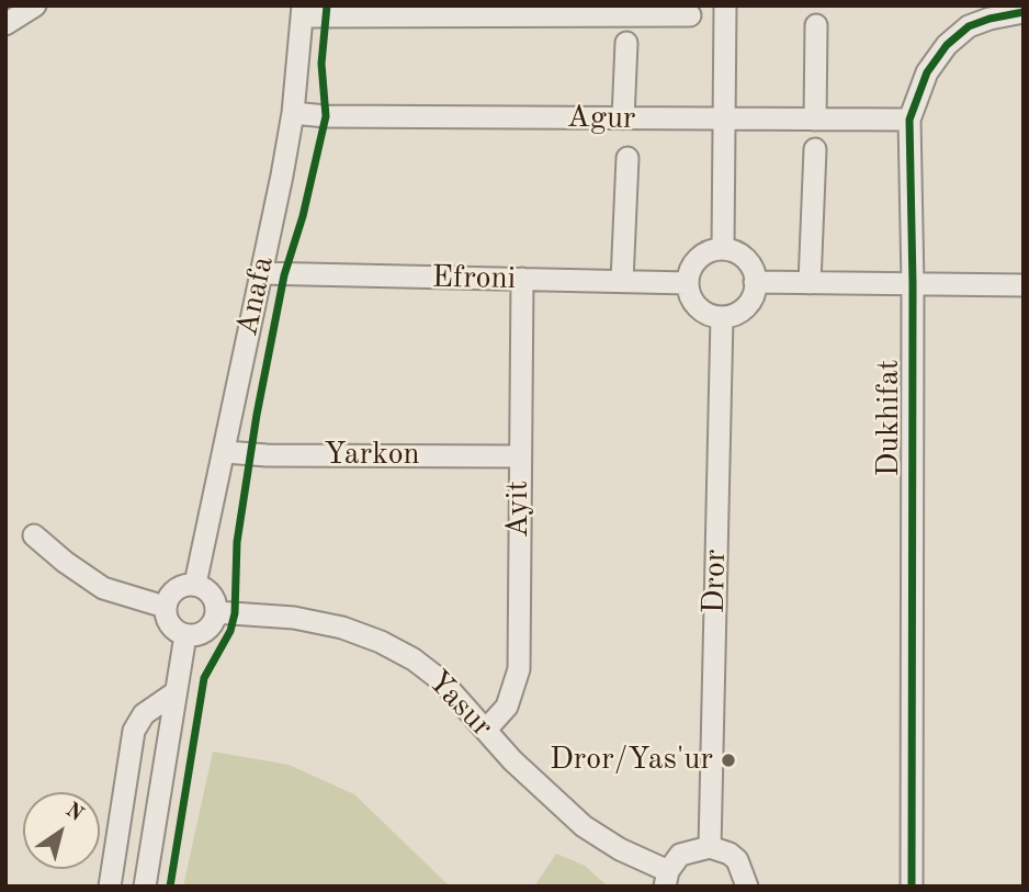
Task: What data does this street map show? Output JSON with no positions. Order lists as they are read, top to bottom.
{
  "streets": {
    "street": [
      "Agur",
      "Efroni",
      "Anafa",
      "Dukhifat",
      "Yarkon",
      "Ayit",
      "Dror",
      "Yasur"
    ]
  },
  "crossings": [
    ["Agur", "Anafa"],
    ["Agur", "Dukhifat"],
    ["Efroni", "Anafa"],
    ["Efroni", "Ayit"],
    ["Efroni", "Dror"],
    ["Anafa", "Yarkon"],
    ["Anafa", "Yasur"],
    ["Yarkon", "Ayit"],
    ["Ayit", "Yasur"]
  ],
  "places": ["Dror/Yas'ur"],
  "north": "top right"
}
